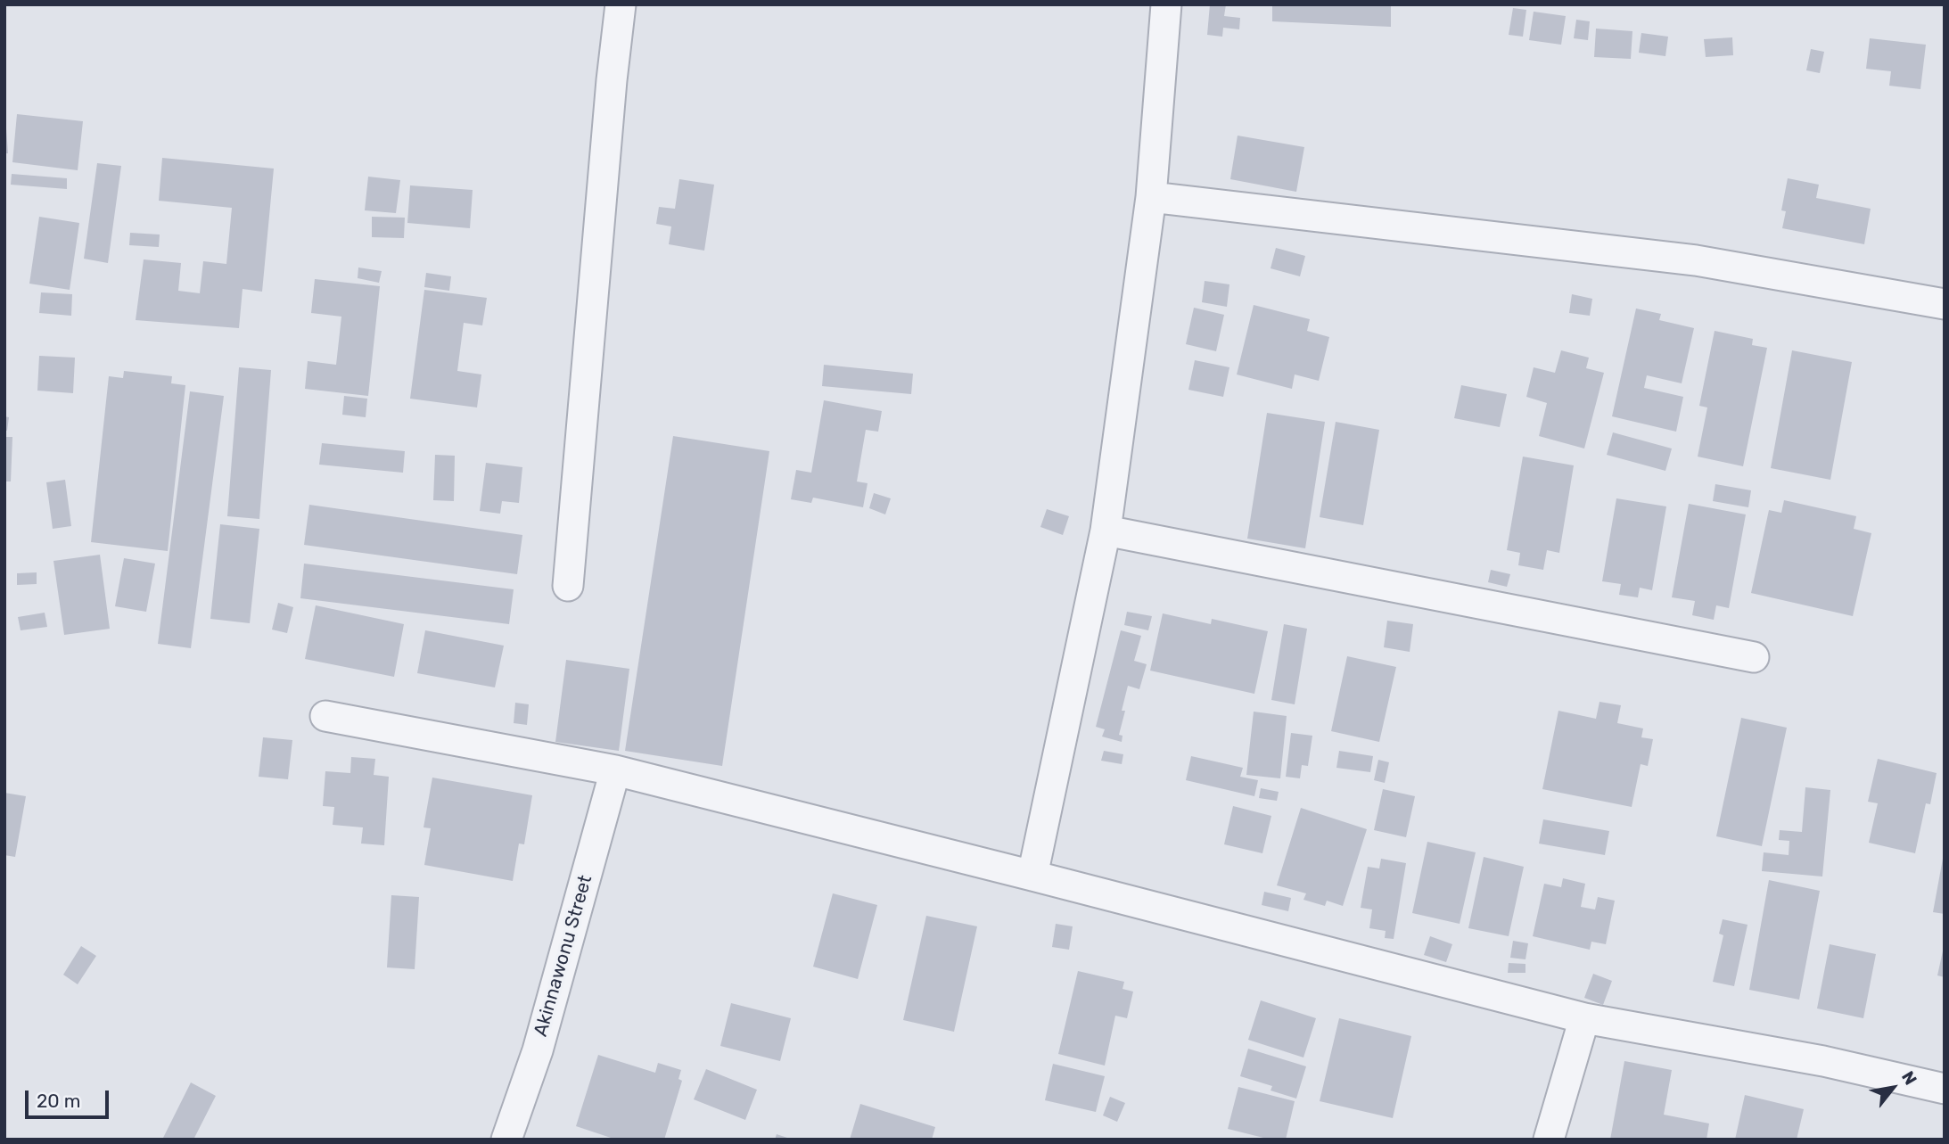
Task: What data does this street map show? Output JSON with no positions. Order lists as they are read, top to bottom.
{
  "streets": {
    "street": ["Akinnawonu Street"]
  },
  "scale_bar": "20 m",
  "north": "top right"
}
